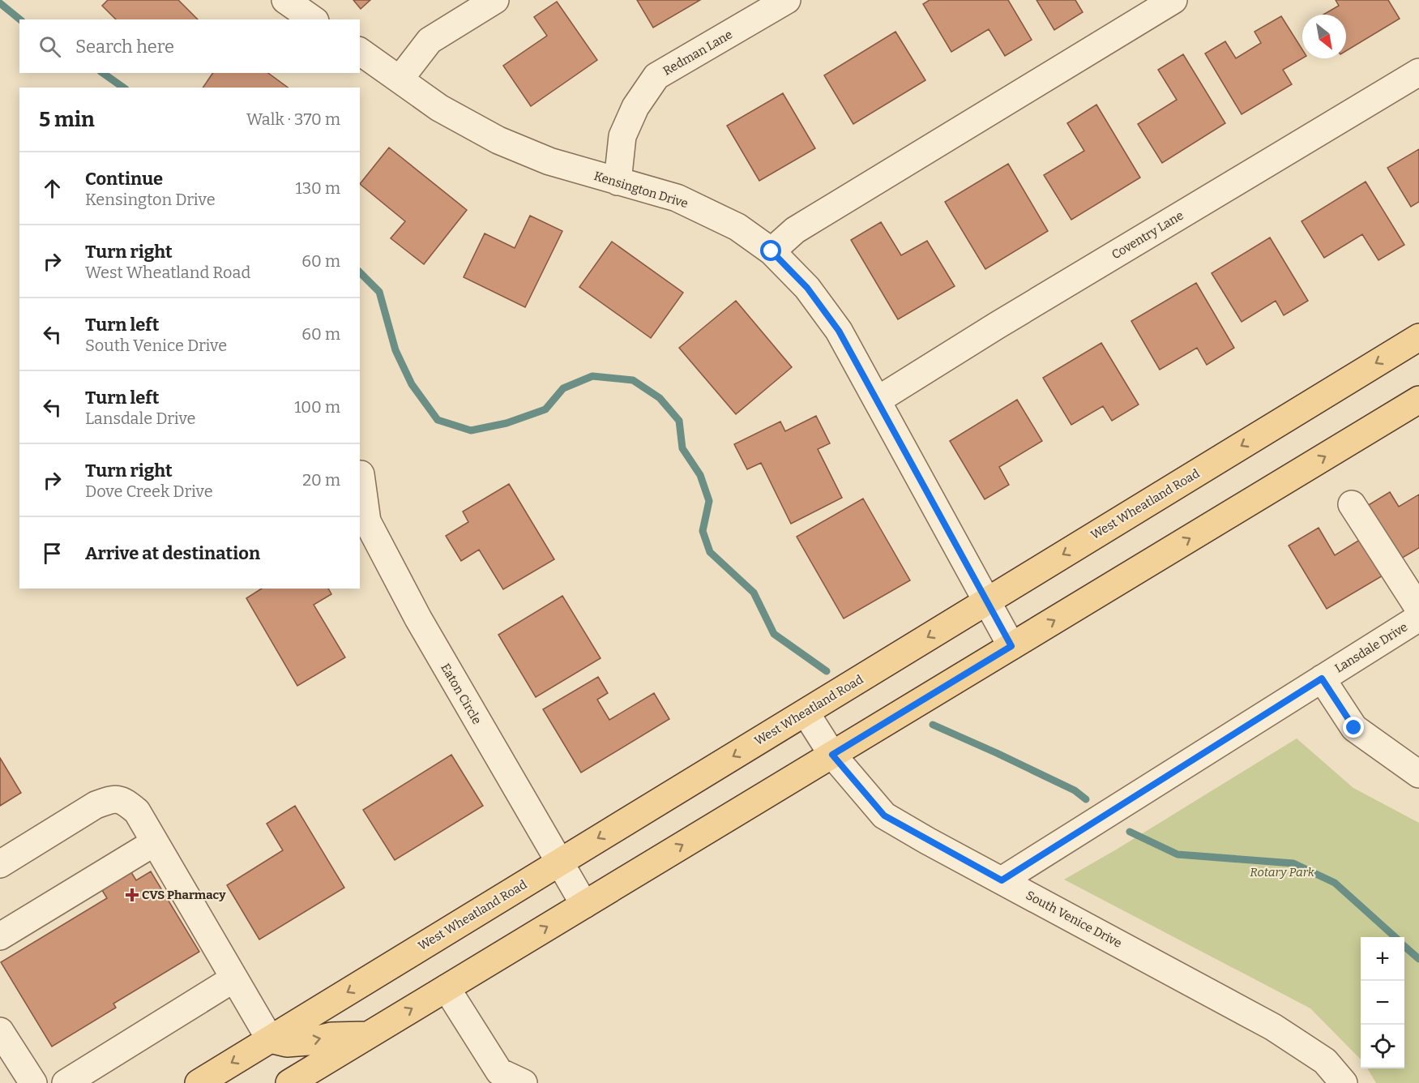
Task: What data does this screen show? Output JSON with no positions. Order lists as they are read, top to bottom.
{
  "streets": {
    "main road": ["West Wheatland Road"],
    "street": [
      "Redman Lane",
      "Kensington Drive",
      "Coventry Lane",
      "Lansdale Drive",
      "Eaton Circle",
      "South Venice Drive"
    ]
  },
  "crossings": [
    ["Redman Lane", "Kensington Drive"],
    ["Kensington Drive", "Coventry Lane"],
    ["Kensington Drive", "West Wheatland Road"],
    ["West Wheatland Road", "Eaton Circle"],
    ["West Wheatland Road", "South Venice Drive"],
    ["Lansdale Drive", "South Venice Drive"]
  ],
  "parks": ["Rotary Park"],
  "places": {
    "health": ["CVS Pharmacy"]
  },
  "north": "bottom right",
  "page": {
    "search": "Search here",
    "heading": ["5 min", "Walk · 370 m"],
    "list": [
      ["Continue", "Kensington Drive", "130 m"],
      ["Turn right", "West Wheatland Road", "60 m"],
      ["Turn left", "South Venice Drive", "60 m"],
      ["Turn left", "Lansdale Drive", "100 m"],
      ["Turn right", "Dove Creek Drive", "20 m"],
      "Arrive at destination"
    ],
    "map_buttons": ["+", "−"]
  }
}
